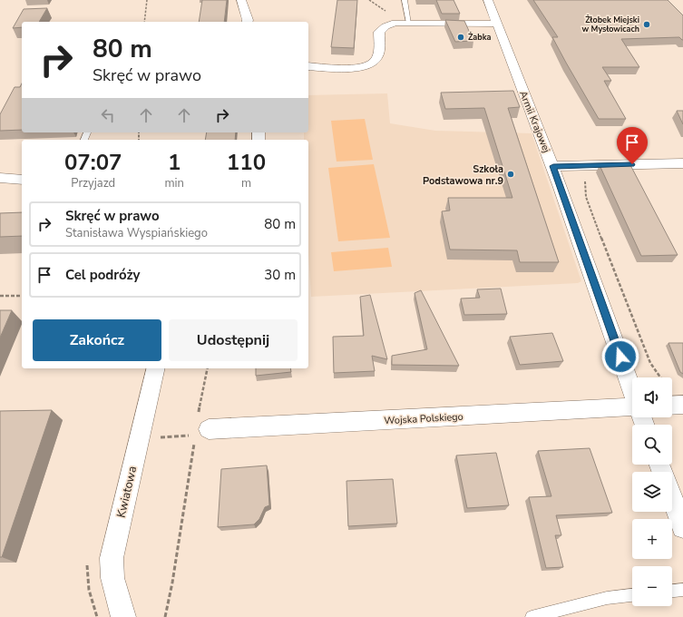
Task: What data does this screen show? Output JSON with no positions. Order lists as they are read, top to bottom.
{
  "streets": {
    "street": ["Armii Krajowej", "Wojska Polskiego", "Kwiatowa"]
  },
  "places": ["Żłobek Miejski w Mysłowicach", "Żabka", "Szkoła Podstawowa nr.9"],
  "page": {
    "turn": ["80 m", "Skręć w prawo"],
    "eta": [
      "07:07",
      "Przyjazd",
      "1",
      "min",
      "110",
      "m"
    ],
    "list": [
      {
        "name": "Skręć w prawo",
        "note": "Stanisława Wyspiańskiego",
        "value": "80 m"
      },
      {
        "name": "Cel podróży",
        "value": "30 m"
      }
    ],
    "buttons": ["Zakończ", "Udostępnij"],
    "map_buttons": ["+", "−"]
  }
}
